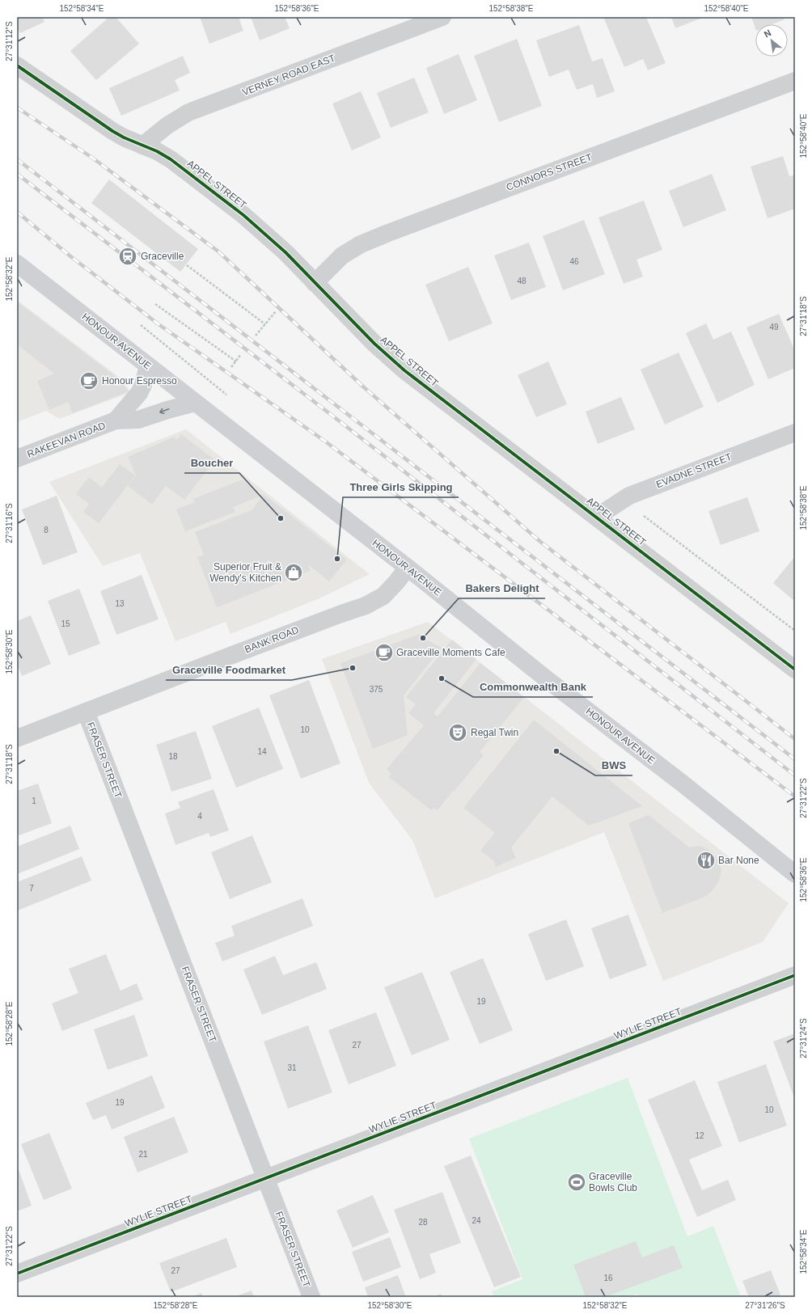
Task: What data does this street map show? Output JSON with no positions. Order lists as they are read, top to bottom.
{
  "streets": {
    "main road": ["HONOUR AVENUE"],
    "street": [
      "VERNEY ROAD EAST",
      "CONNORS STREET",
      "APPEL STREET",
      "RAKEEVAN ROAD",
      "EVADNE STREET",
      "BANK ROAD",
      "FRASER STREET",
      "WYLIE STREET"
    ]
  },
  "crossings": [
    ["VERNEY ROAD EAST", "APPEL STREET"],
    ["CONNORS STREET", "APPEL STREET"],
    ["APPEL STREET", "EVADNE STREET"],
    ["HONOUR AVENUE", "RAKEEVAN ROAD"],
    ["HONOUR AVENUE", "BANK ROAD"],
    ["BANK ROAD", "FRASER STREET"],
    ["FRASER STREET", "WYLIE STREET"]
  ],
  "places": {
    "station": ["Graceville"],
    "cafe": ["Honour Espresso", "Graceville Moments Cafe"],
    "other": [
      "Boucher",
      "Three Girls Skipping",
      "Bakers Delight",
      "Graceville Foodmarket",
      "Commonwealth Bank",
      "BWS"
    ],
    "shop": ["Superior Fruit & Wendy's Kitchen"],
    "theatre": ["Regal Twin"],
    "restaurant": ["Bar None"],
    "sports": ["Graceville Bowls Club"]
  },
  "house_numbers": [
    "46",
    "48",
    "49",
    "8",
    "13",
    "15",
    "375",
    "10",
    "14",
    "18",
    "1",
    "4",
    "7",
    "19",
    "27",
    "31",
    "19",
    "10",
    "12",
    "21",
    "24",
    "28",
    "27",
    "16"
  ],
  "north": "top left",
  "coordinates": [
    "152°58'34\"E",
    "152°58'36\"E",
    "152°58'38\"E",
    "152°58'40\"E",
    "27°31'12\"S",
    "152°58'32\"E",
    "27°31'18\"S",
    "27°31'16\"S",
    "152°58'30\"E",
    "27°31'22\"S",
    "152°58'28\"E",
    "27°31'24\"S",
    "27°31'26\"S"
  ]
}
